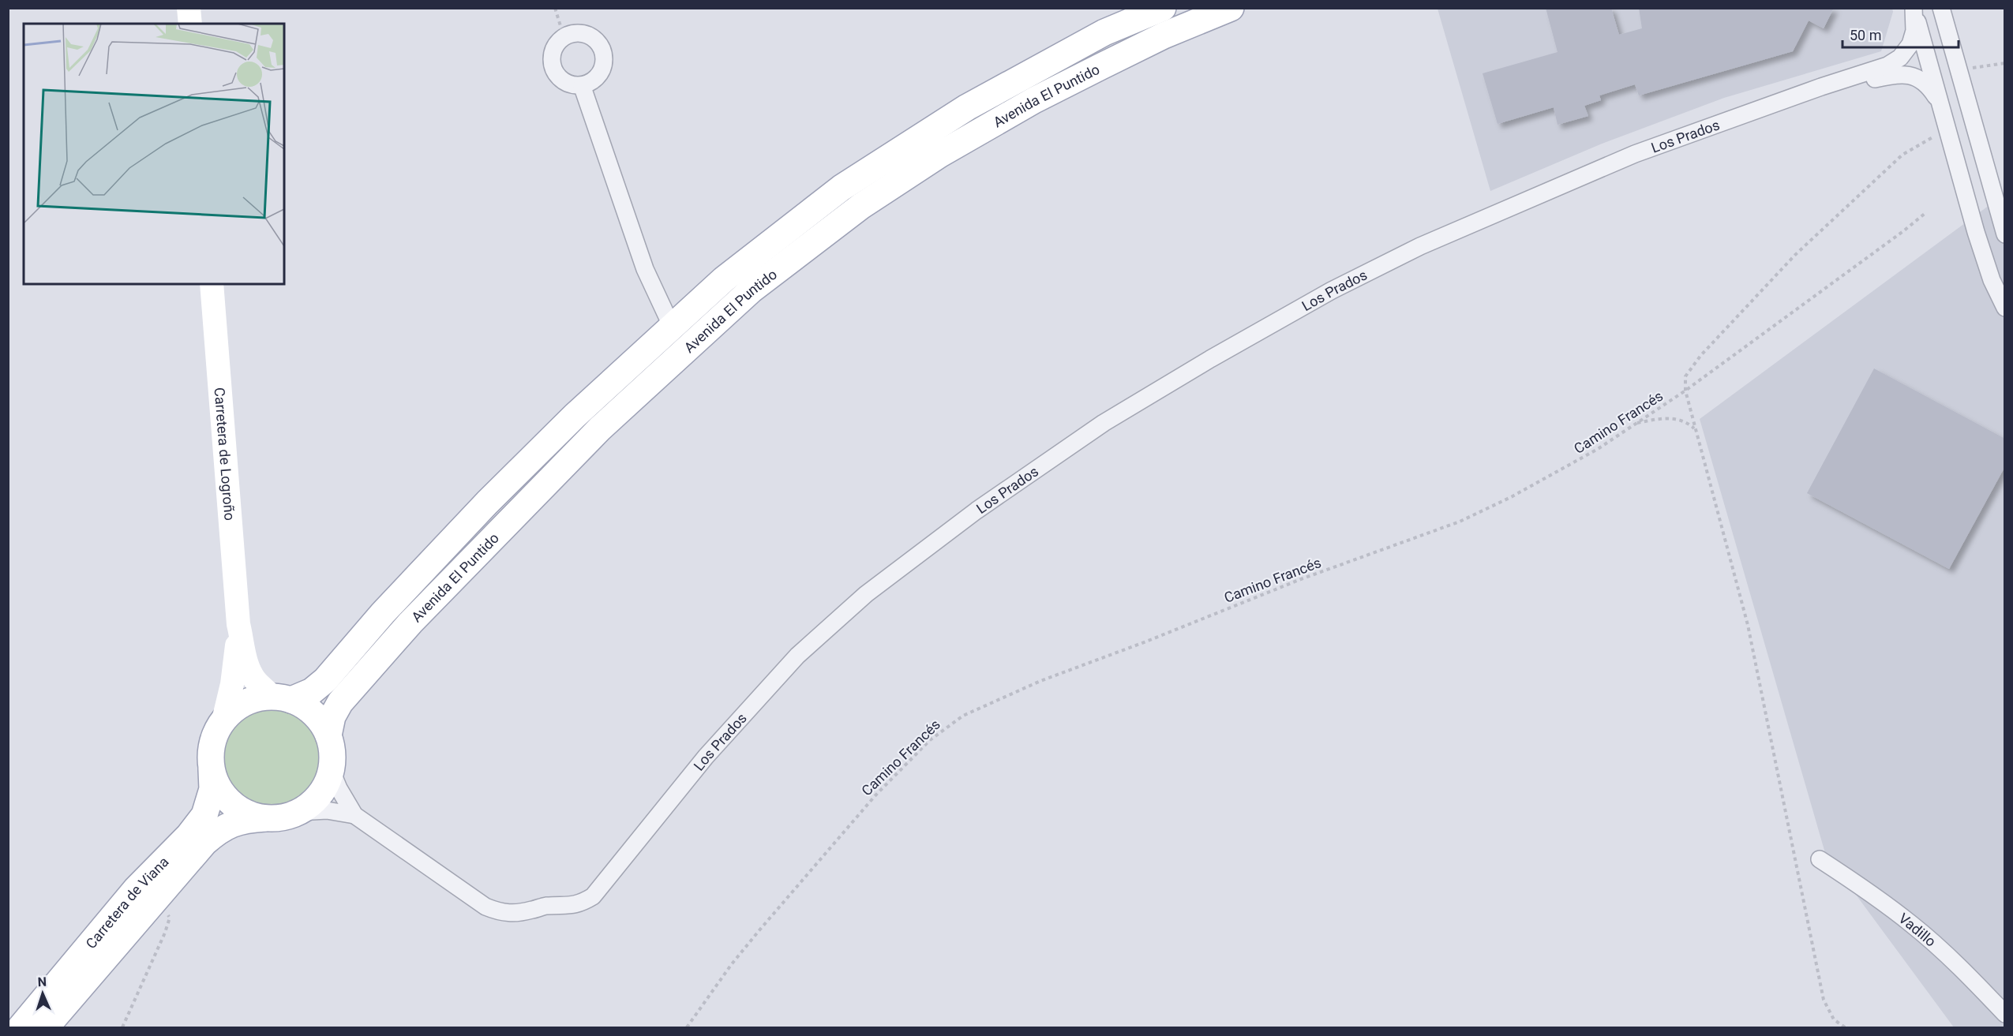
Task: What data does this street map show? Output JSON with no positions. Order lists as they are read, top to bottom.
{
  "streets": {
    "main road": ["Avenida El Puntido", "Carretera de Logroño", "Carretera de Viana"],
    "street": ["Los Prados", "Vadillo"],
    "path": ["Camino Francés"]
  },
  "crossings": [
    ["Avenida El Puntido", "Carretera de Viana"]
  ],
  "scale_bar": "50 m",
  "north": "top"
}
